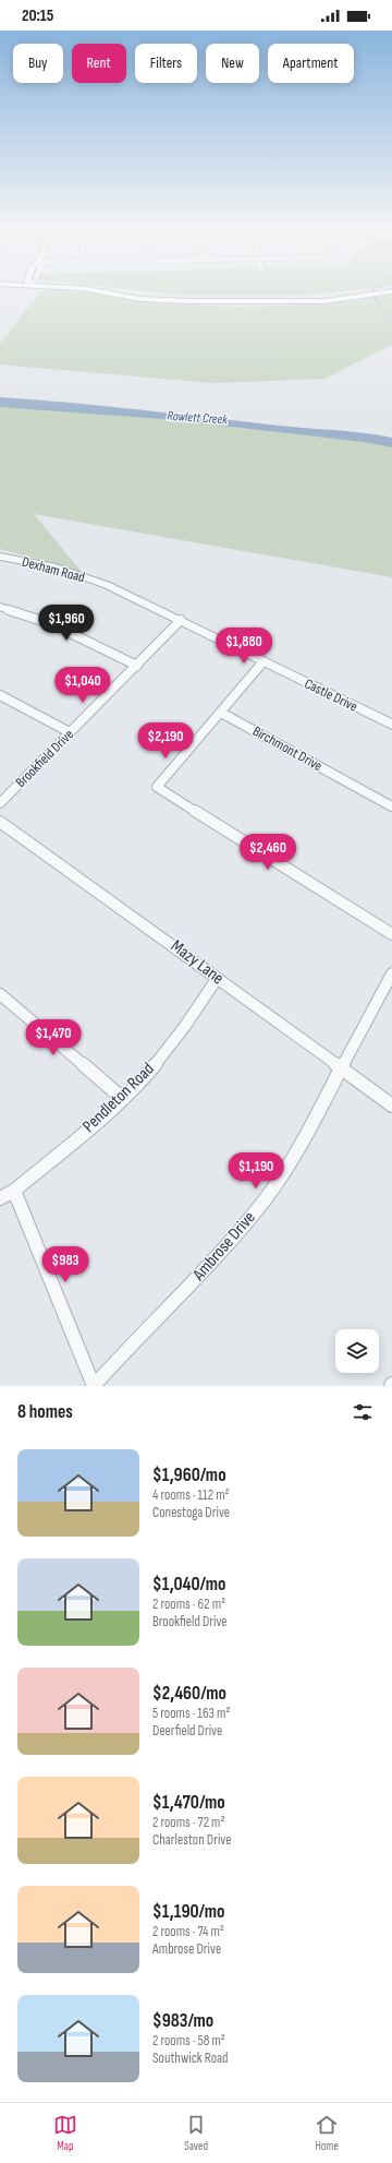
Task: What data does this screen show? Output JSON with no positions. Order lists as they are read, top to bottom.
{
  "streets": {
    "street": [
      "Dexham Road",
      "Castle Drive",
      "Birchmont Drive",
      "Brookfield Drive",
      "Mazy Lane",
      "Pendleton Road",
      "Ambrose Drive"
    ]
  },
  "crossings": [
    ["Dexham Road", "Castle Drive"],
    ["Castle Drive", "Brookfield Drive"],
    ["Mazy Lane", "Pendleton Road"],
    ["Mazy Lane", "Ambrose Drive"]
  ],
  "water": ["Rowlett Creek"],
  "page": {
    "status": "20:15",
    "chip": [
      "Buy",
      "Rent",
      "Filters",
      "New",
      "Apartment"
    ],
    "price": [
      "$1,960",
      "$1,880",
      "$1,040",
      "$2,190",
      "$2,460",
      "$1,470",
      "$1,190",
      "$983"
    ],
    "heading": "8 homes",
    "list": [
      {
        "name": "$1,960/mo",
        "note": "4 rooms · 112 m² · Conestoga Drive"
      },
      {
        "name": "$1,040/mo",
        "note": "2 rooms · 62 m² · Brookfield Drive"
      },
      {
        "name": "$2,460/mo",
        "note": "5 rooms · 163 m² · Deerfield Drive"
      },
      {
        "name": "$1,470/mo",
        "note": "2 rooms · 72 m² · Charleston Drive"
      },
      {
        "name": "$1,190/mo",
        "note": "2 rooms · 74 m² · Ambrose Drive"
      },
      {
        "name": "$983/mo",
        "note": "2 rooms · 58 m² · Southwick Road"
      }
    ],
    "tabs": ["Map", "Saved", "Home"]
  }
}
